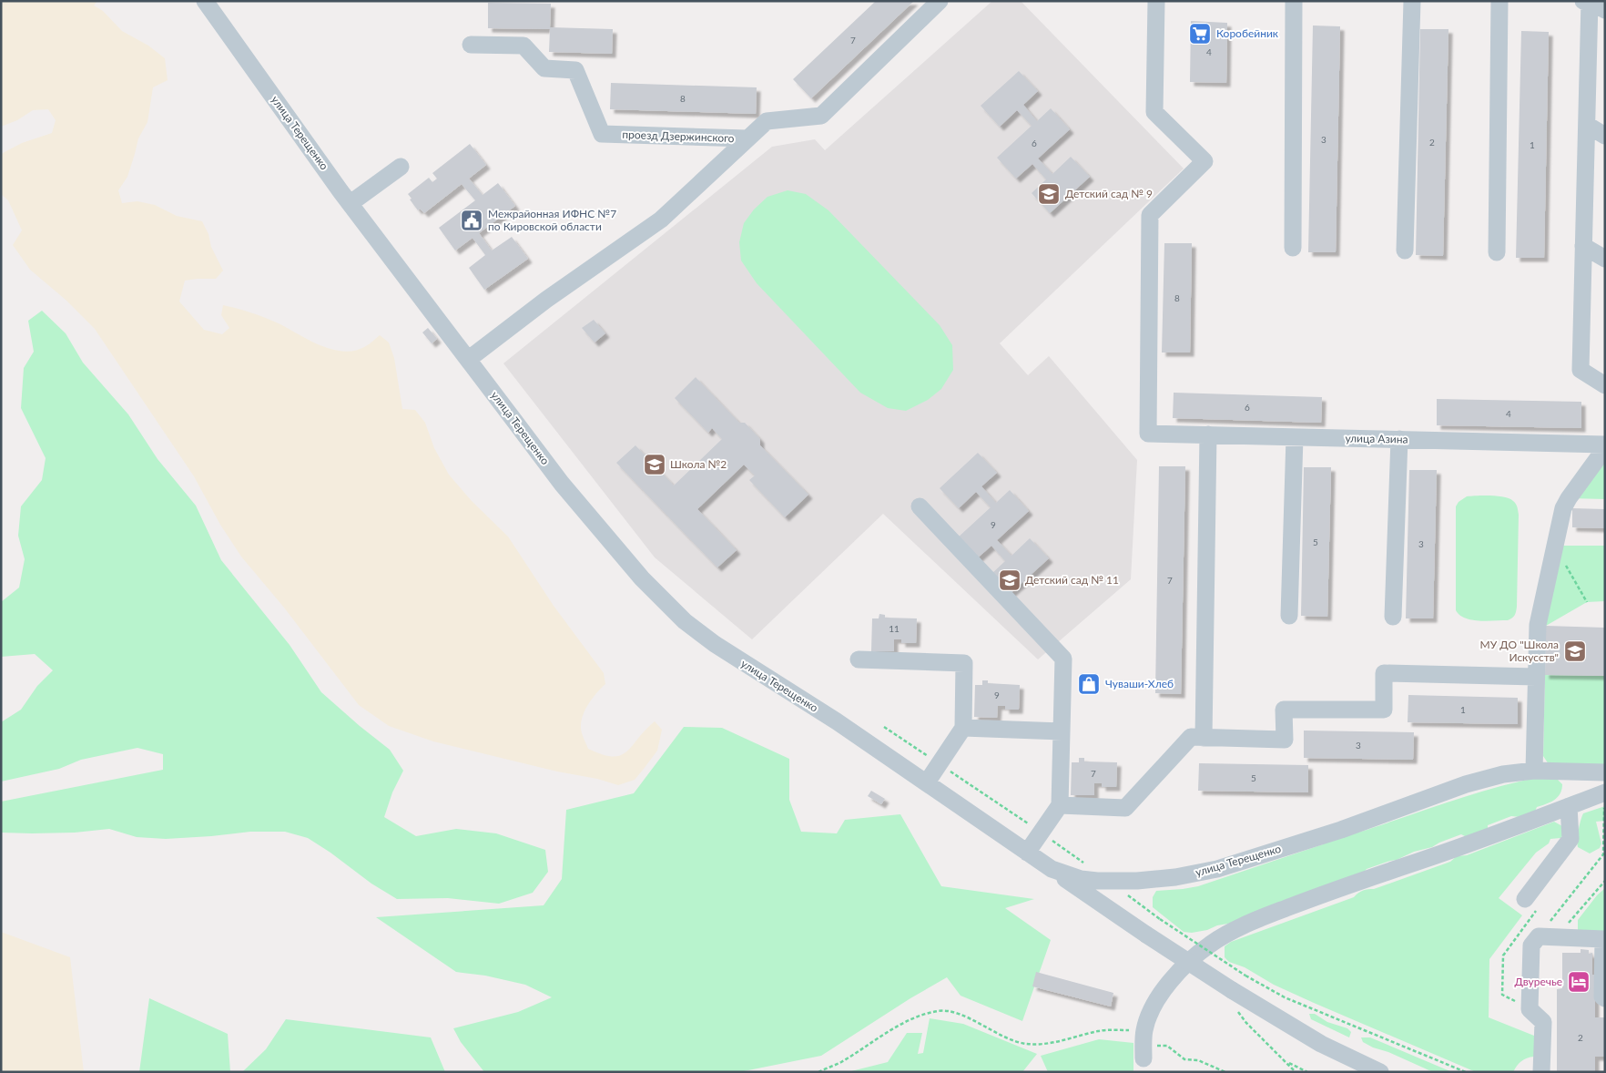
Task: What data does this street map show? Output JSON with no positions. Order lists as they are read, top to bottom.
{
  "streets": {
    "street": ["улица Терещенко", "проезд Дзержинского", "улица Азина"]
  },
  "places": {
    "supermarket": ["Коробейник"],
    "school or university": [
      "Детский сад № 9",
      "Школа №2",
      "Детский сад № 11",
      "МУ ДО \"Школа Искусств\""
    ],
    "public building": ["Межрайонная ИФНС №7 по Кировской области"],
    "shop": ["Чуваши-Хлеб"],
    "hotel": ["Двуречье"]
  },
  "house_numbers": [
    "7",
    "4",
    "8",
    "3",
    "2",
    "6",
    "1",
    "8",
    "6",
    "4",
    "9",
    "5",
    "3",
    "7",
    "11",
    "9",
    "1",
    "3",
    "7",
    "5",
    "2"
  ]
}
